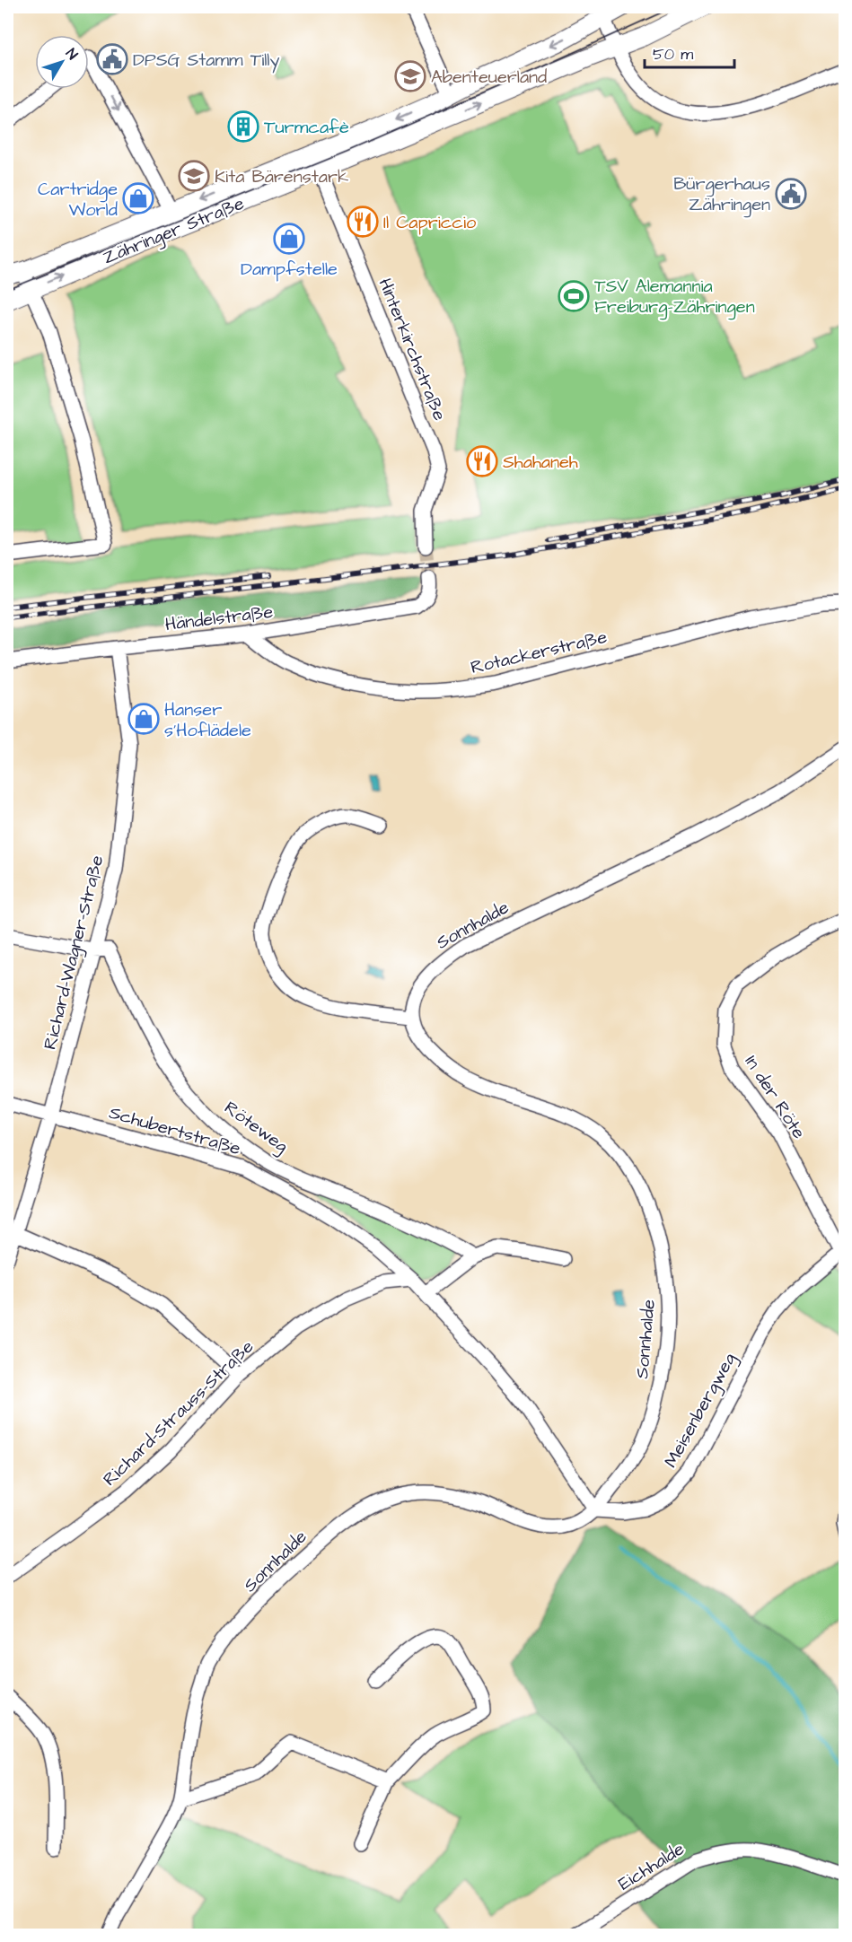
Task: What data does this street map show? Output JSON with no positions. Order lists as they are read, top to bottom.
{
  "streets": {
    "main road": ["Zähringer Straße"],
    "street": [
      "Hinterkirchstraße",
      "Händelstraße",
      "Rotackerstraße",
      "Sonnhalde",
      "Richard-Wagner-Straße",
      "In der Röte",
      "Röteweg",
      "Schubertstraße",
      "Meisenbergweg",
      "Richard-Strauss-Straße",
      "Eichhalde"
    ]
  },
  "crossings": [
    ["Zähringer Straße", "Hinterkirchstraße"],
    ["Händelstraße", "Rotackerstraße"],
    ["Händelstraße", "Richard-Wagner-Straße"],
    ["Sonnhalde", "Meisenbergweg"],
    ["Richard-Wagner-Straße", "Röteweg"],
    ["Richard-Wagner-Straße", "Schubertstraße"],
    ["In der Röte", "Meisenbergweg"],
    ["Schubertstraße", "Richard-Strauss-Straße"]
  ],
  "places": {
    "public building": ["DPSG Stamm Tilly", "Bürgerhaus Zähringen"],
    "school or university": ["Abenteuerland", "Kita Bärenstark"],
    "building": ["Turmcafè"],
    "shop": ["Cartridge World", "Dampfstelle", "Hanser s'Hoflädele"],
    "restaurant": ["Il Capriccio", "Shahaneh"],
    "sports": ["TSV Alemannia Freiburg-Zähringen"]
  },
  "scale_bar": "50 m",
  "north": "top right"
}
